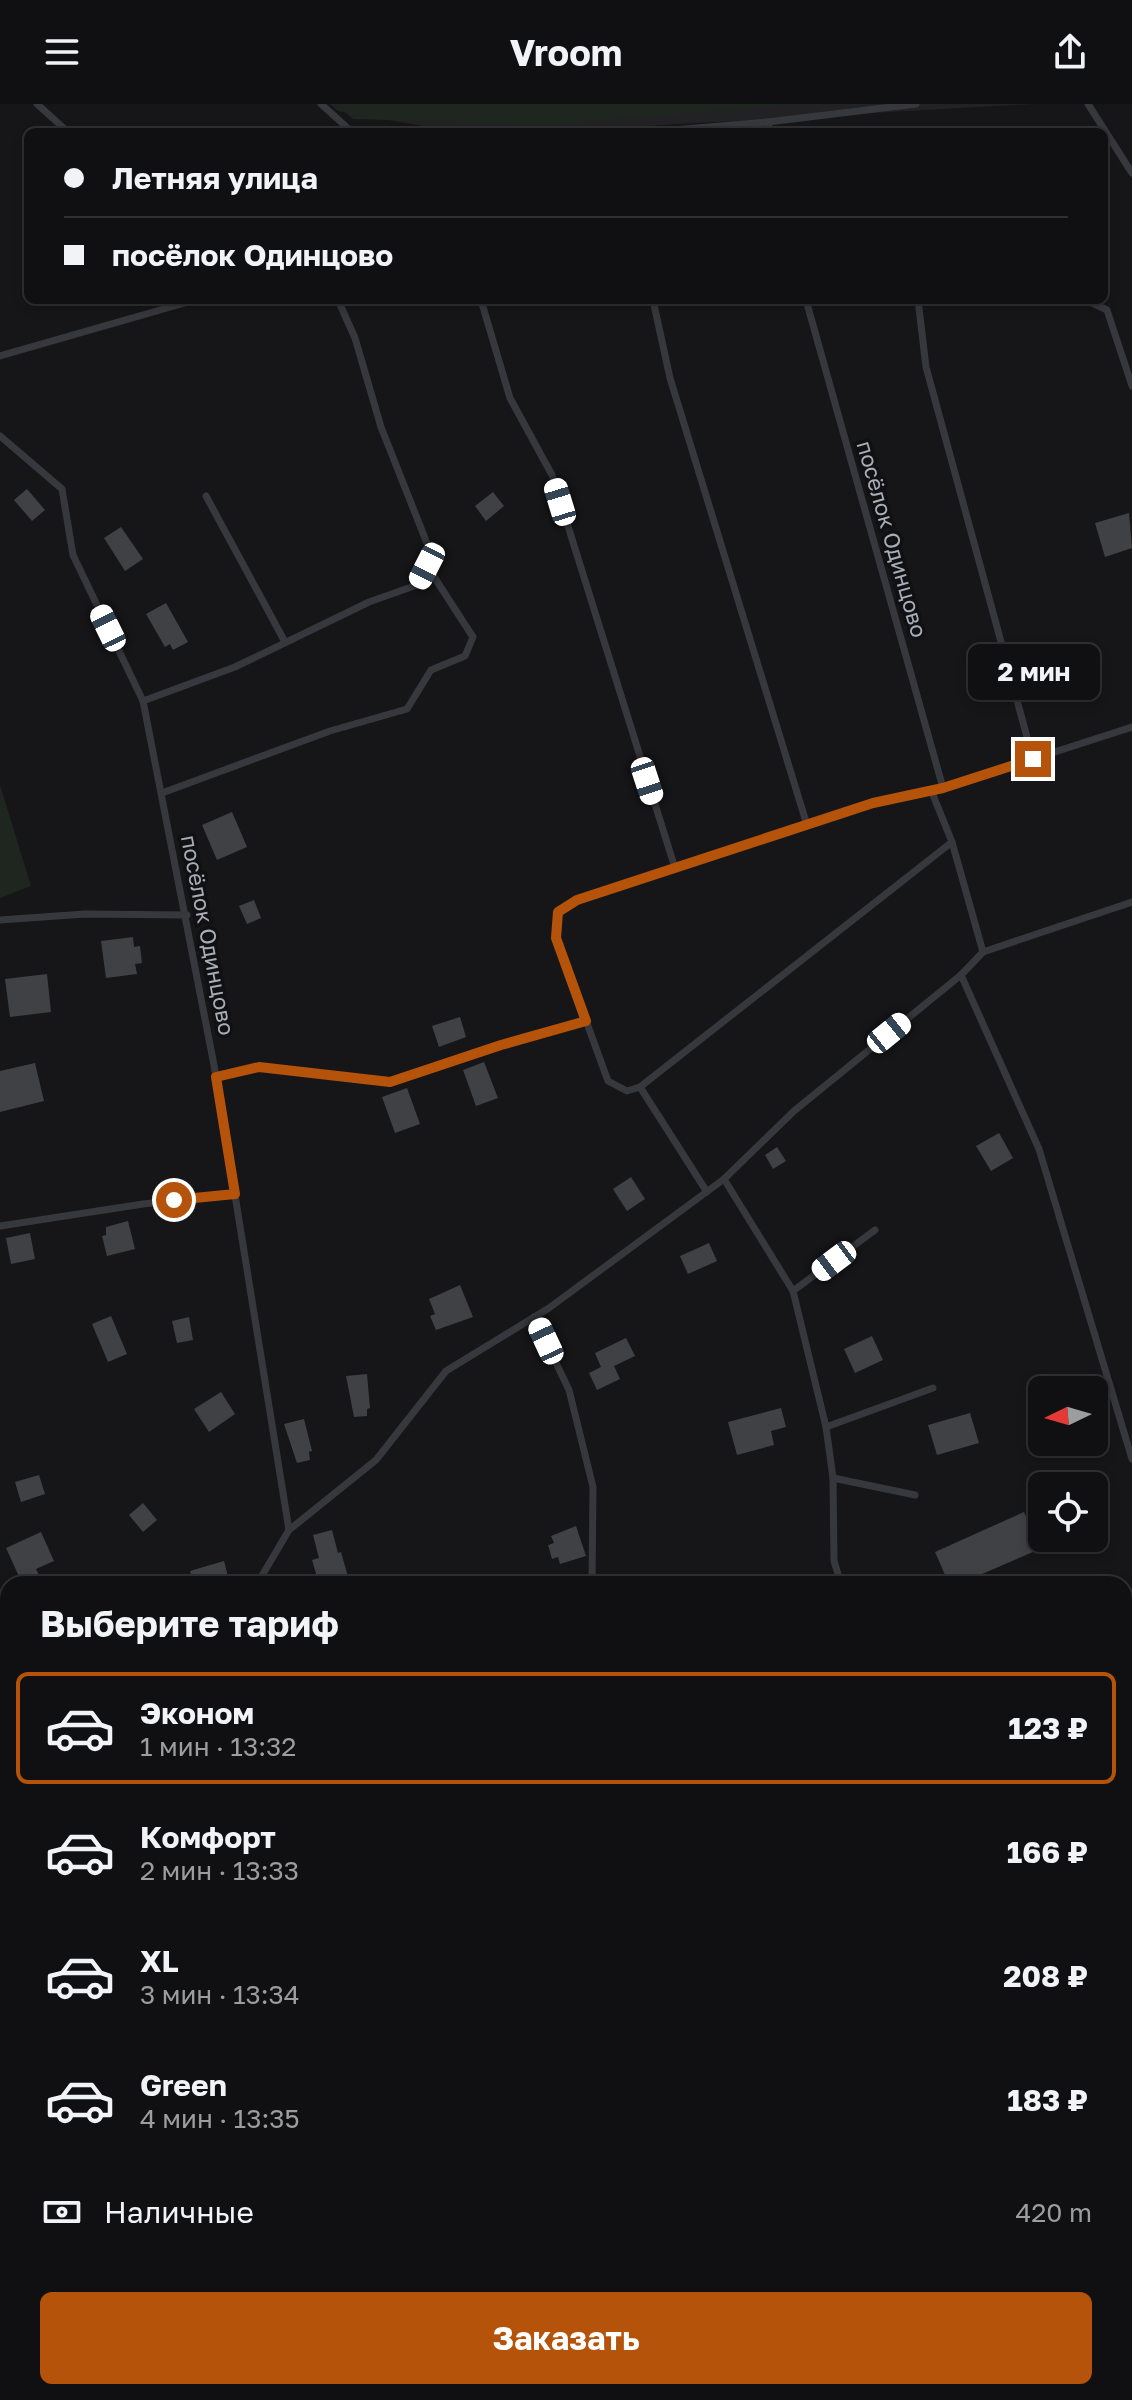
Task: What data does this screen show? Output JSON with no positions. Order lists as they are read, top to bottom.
{
  "streets": {
    "lane": ["посёлок Одинцово"]
  },
  "north": "left",
  "page": {
    "header": "Vroom",
    "banner": ["Летняя улица", "посёлок Одинцово"],
    "bubble": "2 мин",
    "heading": "Выберите тариф",
    "list": [
      {
        "name": "Эконом",
        "note": "1 мин · 13:32",
        "value": "123 ₽"
      },
      {
        "name": "Комфорт",
        "note": "2 мин · 13:33",
        "value": "166 ₽"
      },
      {
        "name": "XL",
        "note": "3 мин · 13:34",
        "value": "208 ₽"
      },
      {
        "name": "Green",
        "note": "4 мин · 13:35",
        "value": "183 ₽"
      }
    ],
    "pay": ["Наличные", "420 m"],
    "buttons": "Заказать"
  }
}
